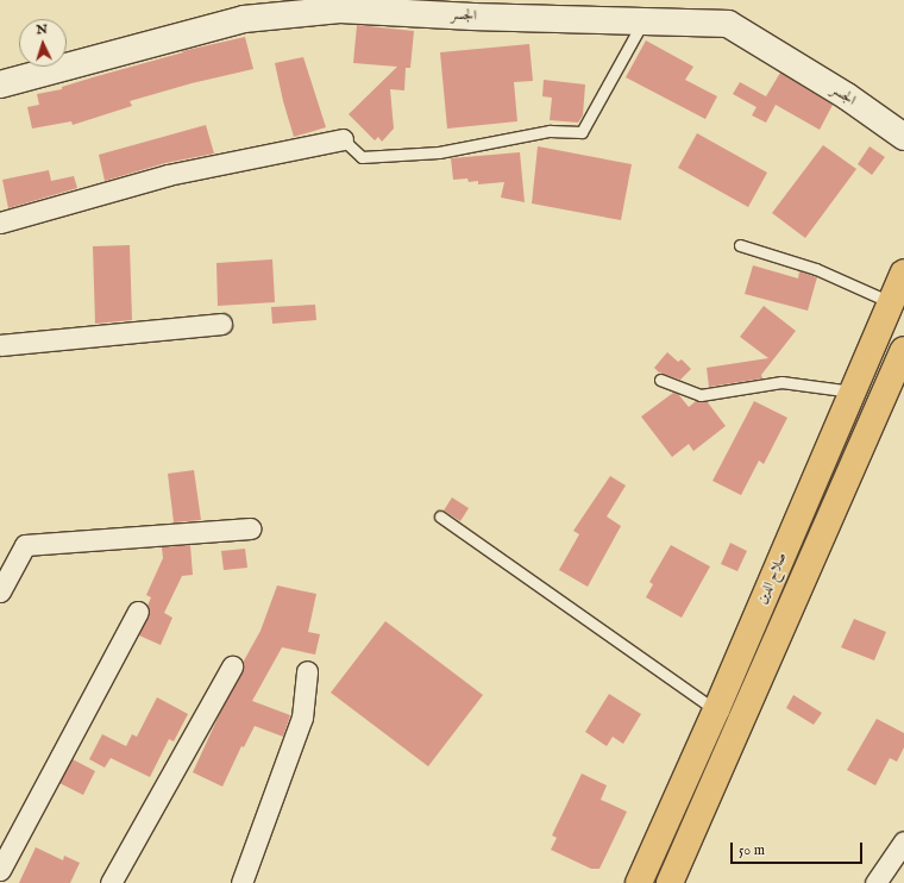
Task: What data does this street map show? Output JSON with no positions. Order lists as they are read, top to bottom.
{
  "streets": {
    "highway": ["صلاح الدين"],
    "street": ["الجسر"]
  },
  "scale_bar": "50 m",
  "north": "top"
}
